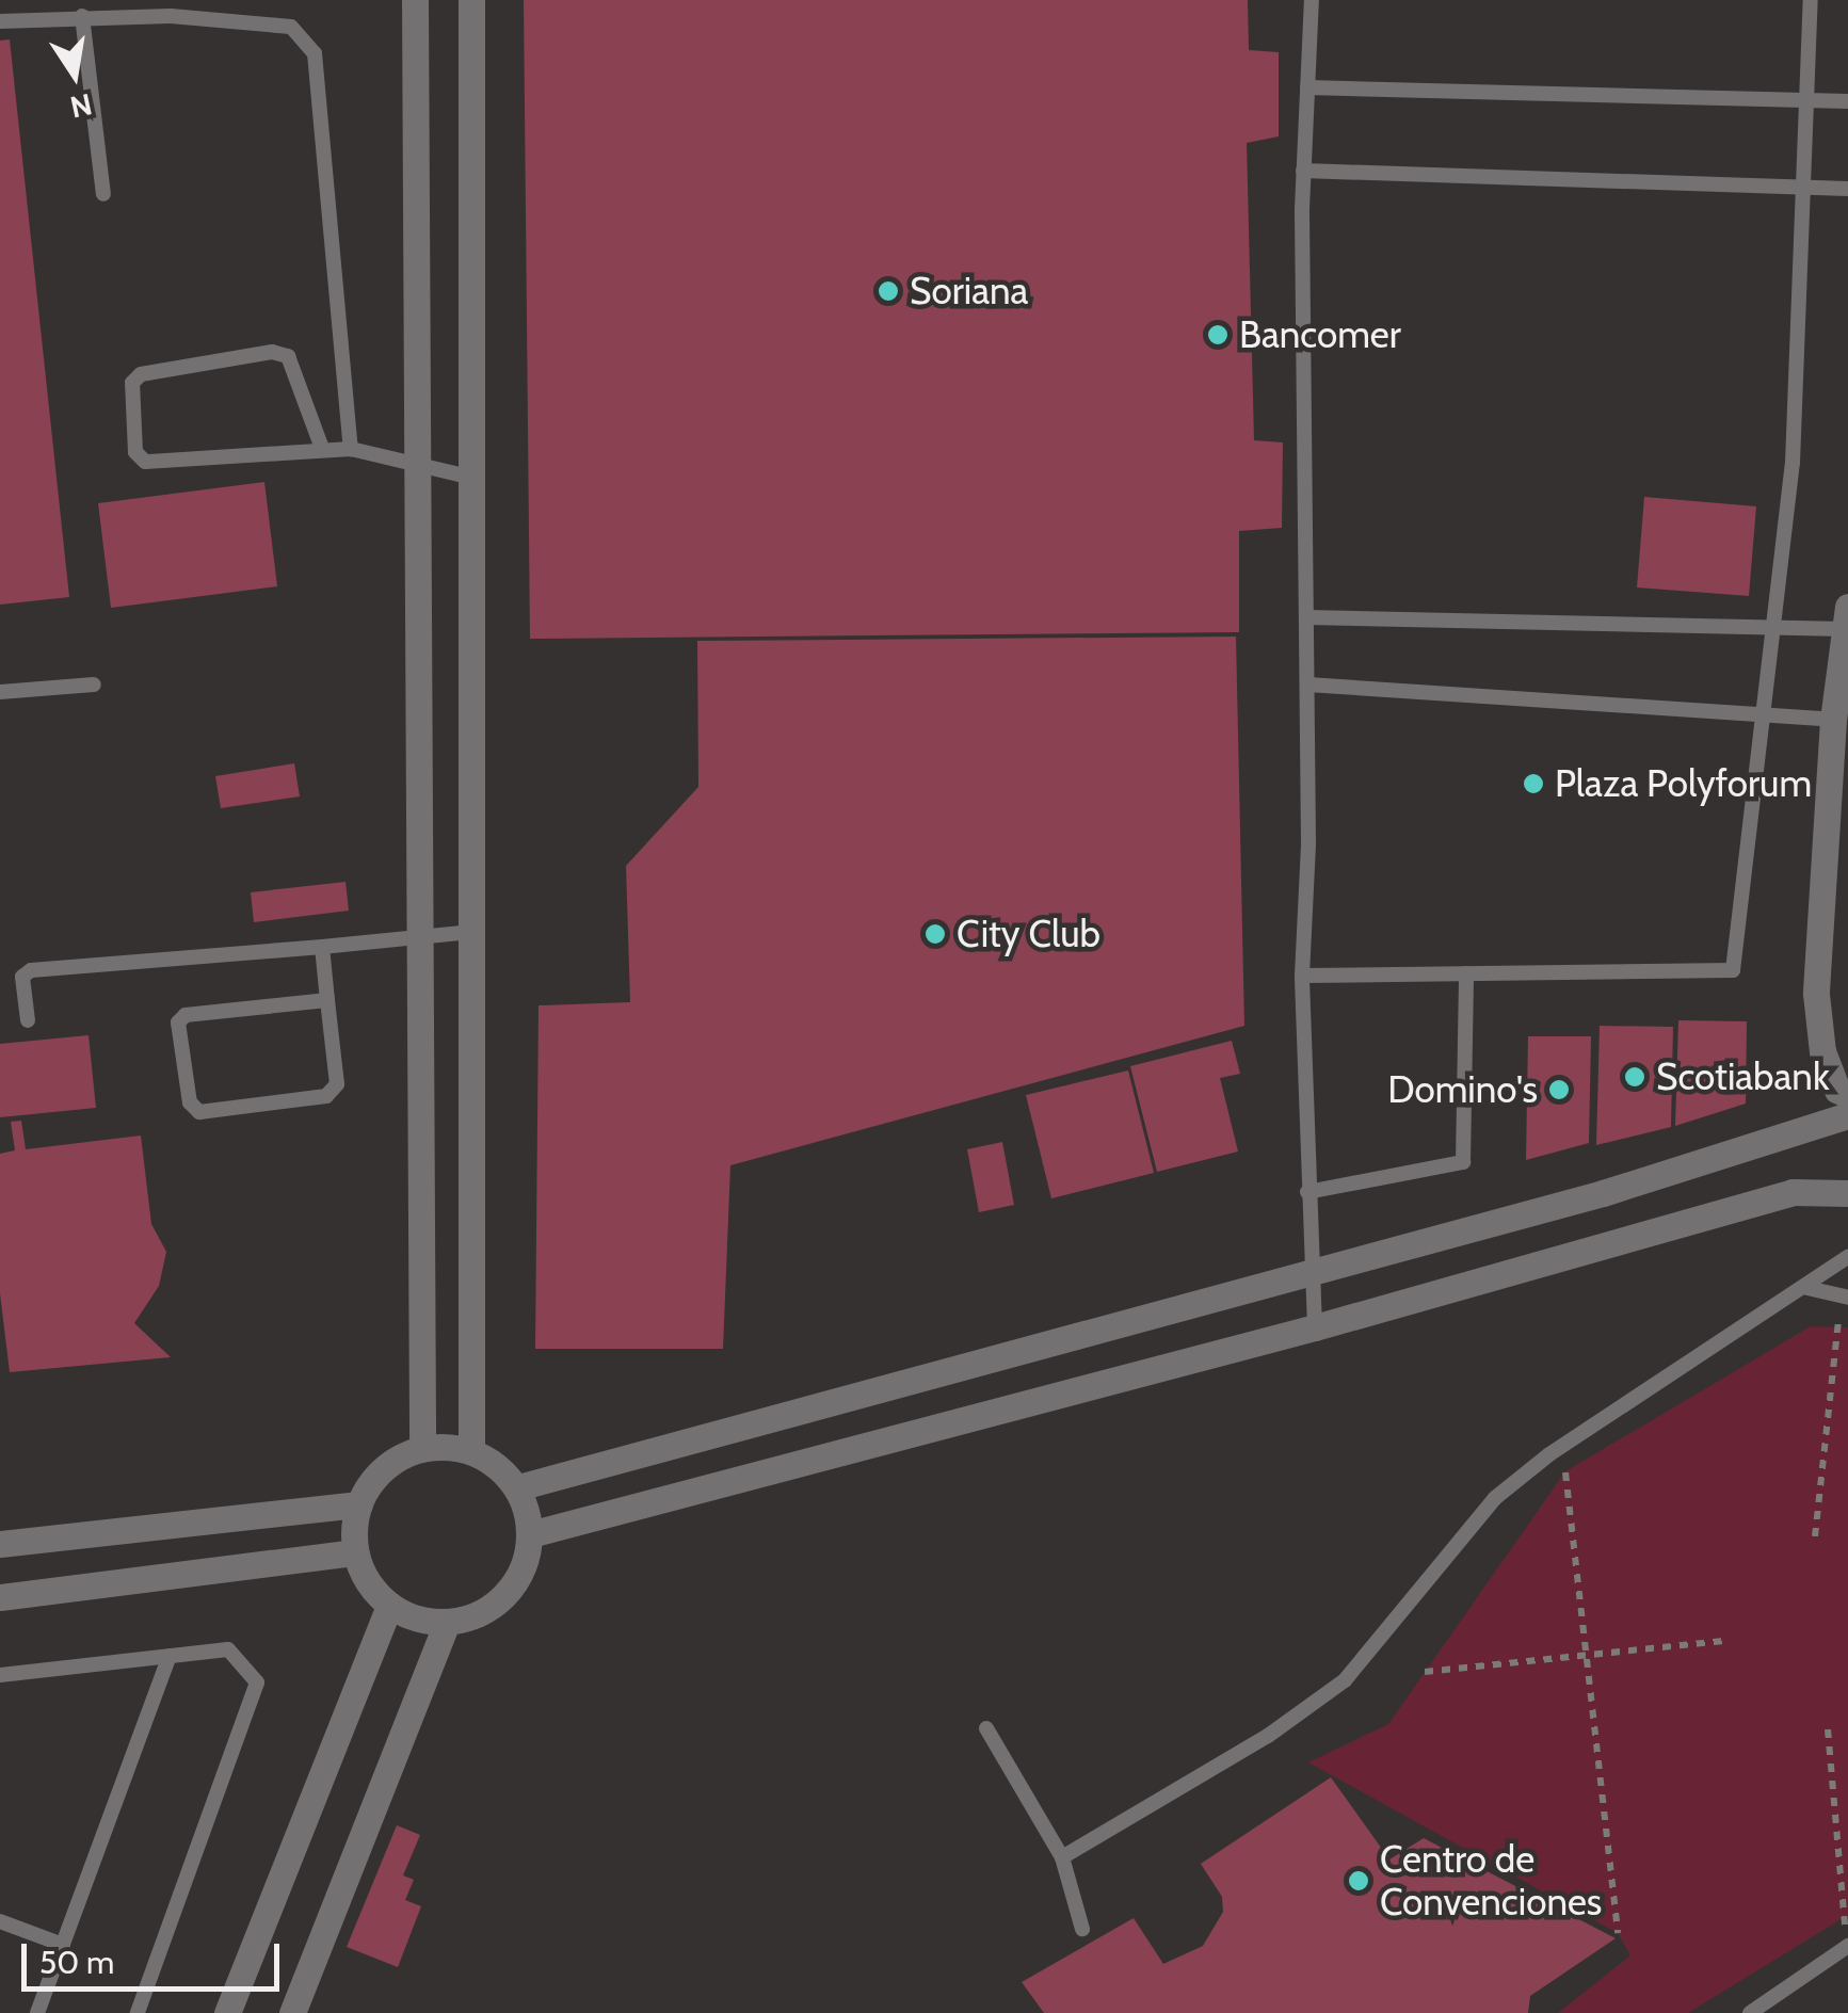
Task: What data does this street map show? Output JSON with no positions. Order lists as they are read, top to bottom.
{
  "places": [
    "Soriana",
    "Bancomer",
    "Plaza Polyforum",
    "City Club",
    "Scotiabank",
    "Domino's",
    "Centro de Convenciones"
  ],
  "scale_bar": "50 m",
  "north": "bottom"
}
